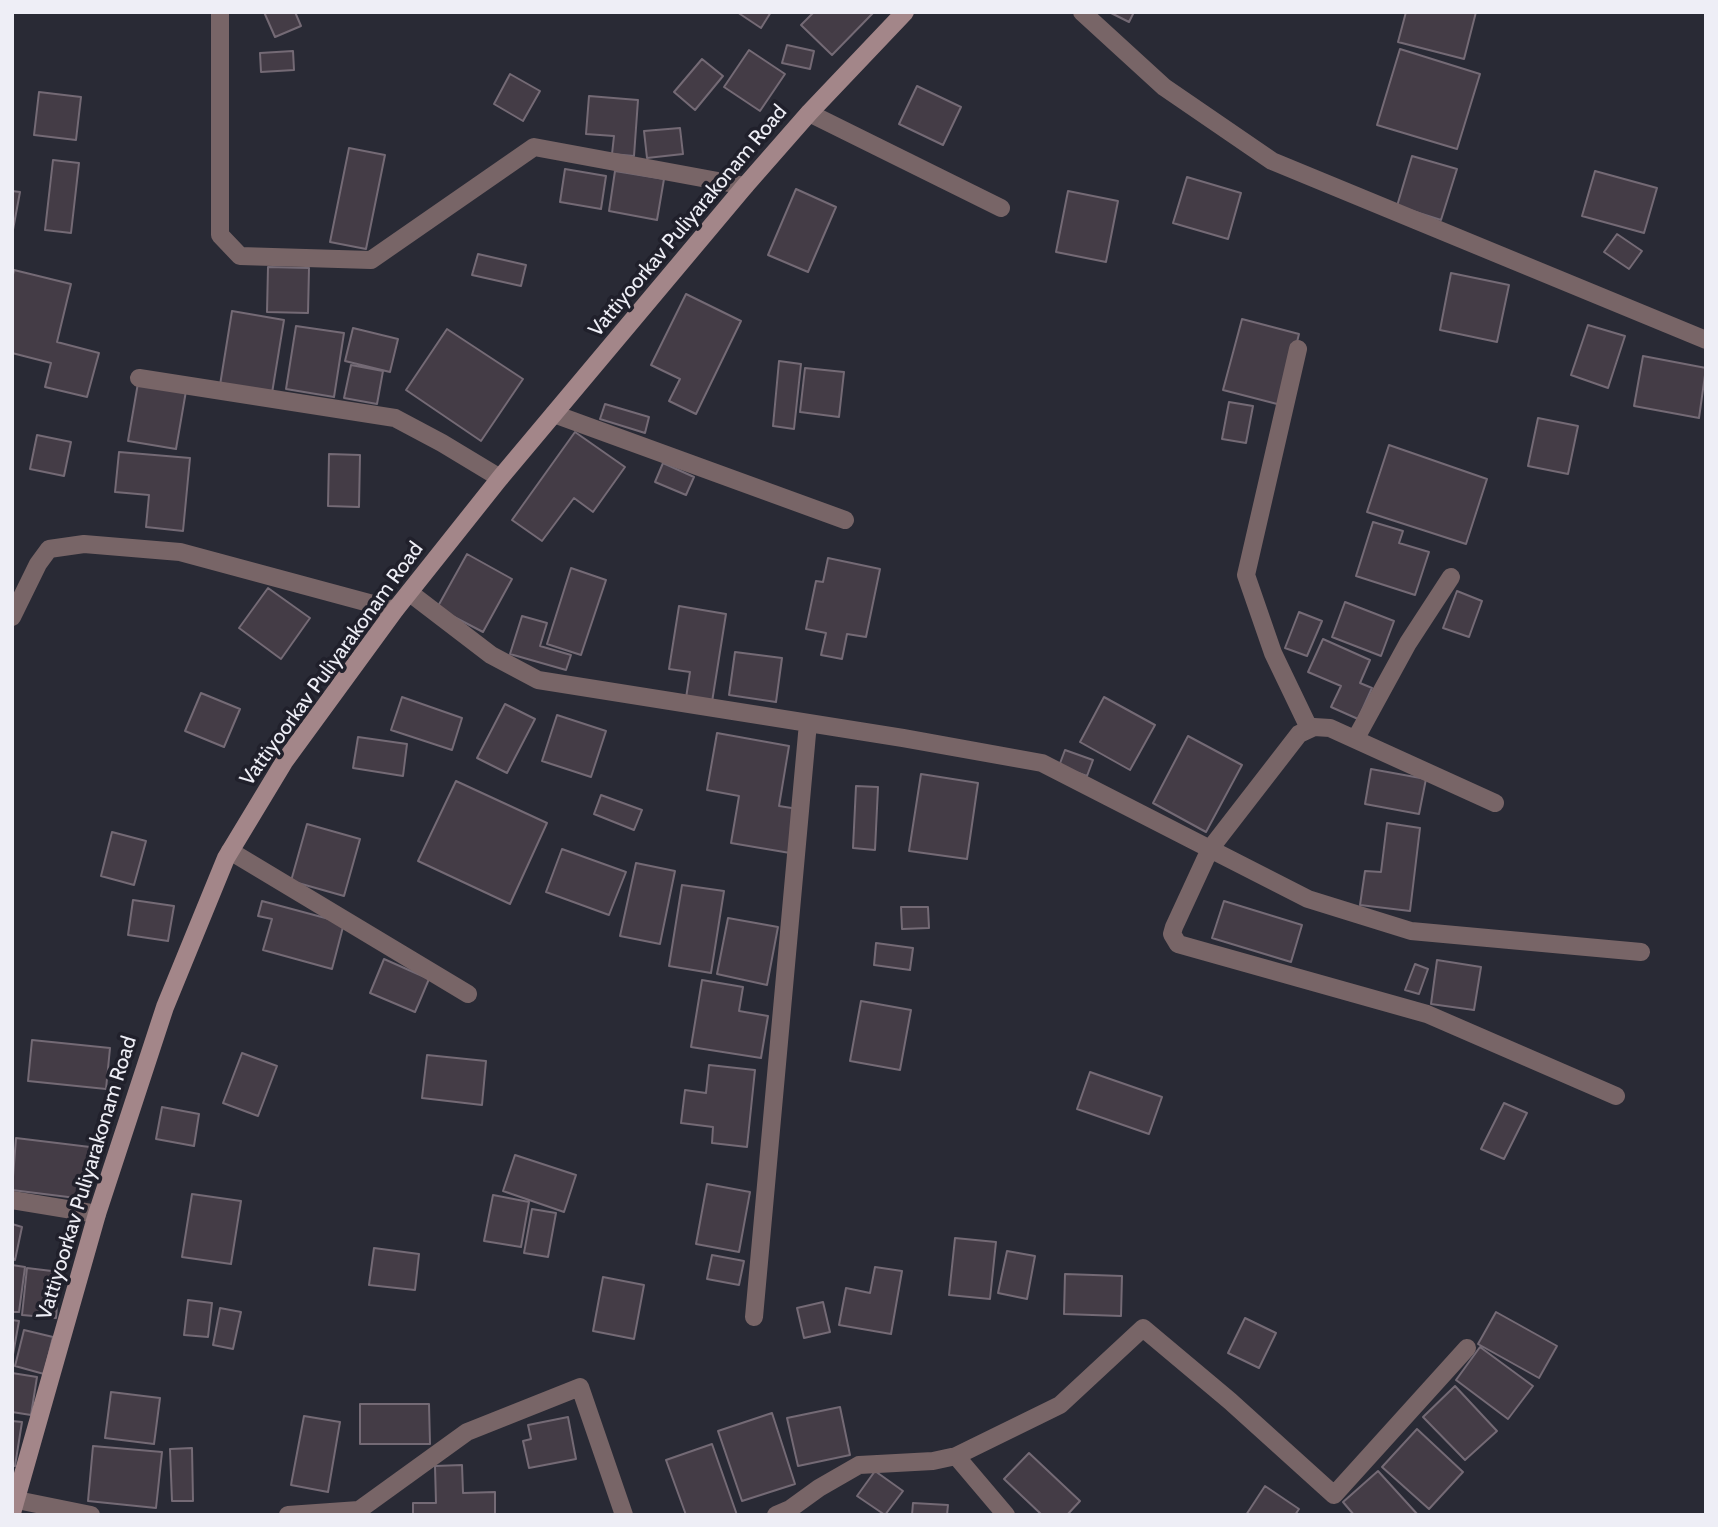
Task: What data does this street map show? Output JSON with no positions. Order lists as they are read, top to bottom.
{
  "streets": {
    "main road": ["Vattiyoorkav Puliyarakonam Road"]
  }
}
